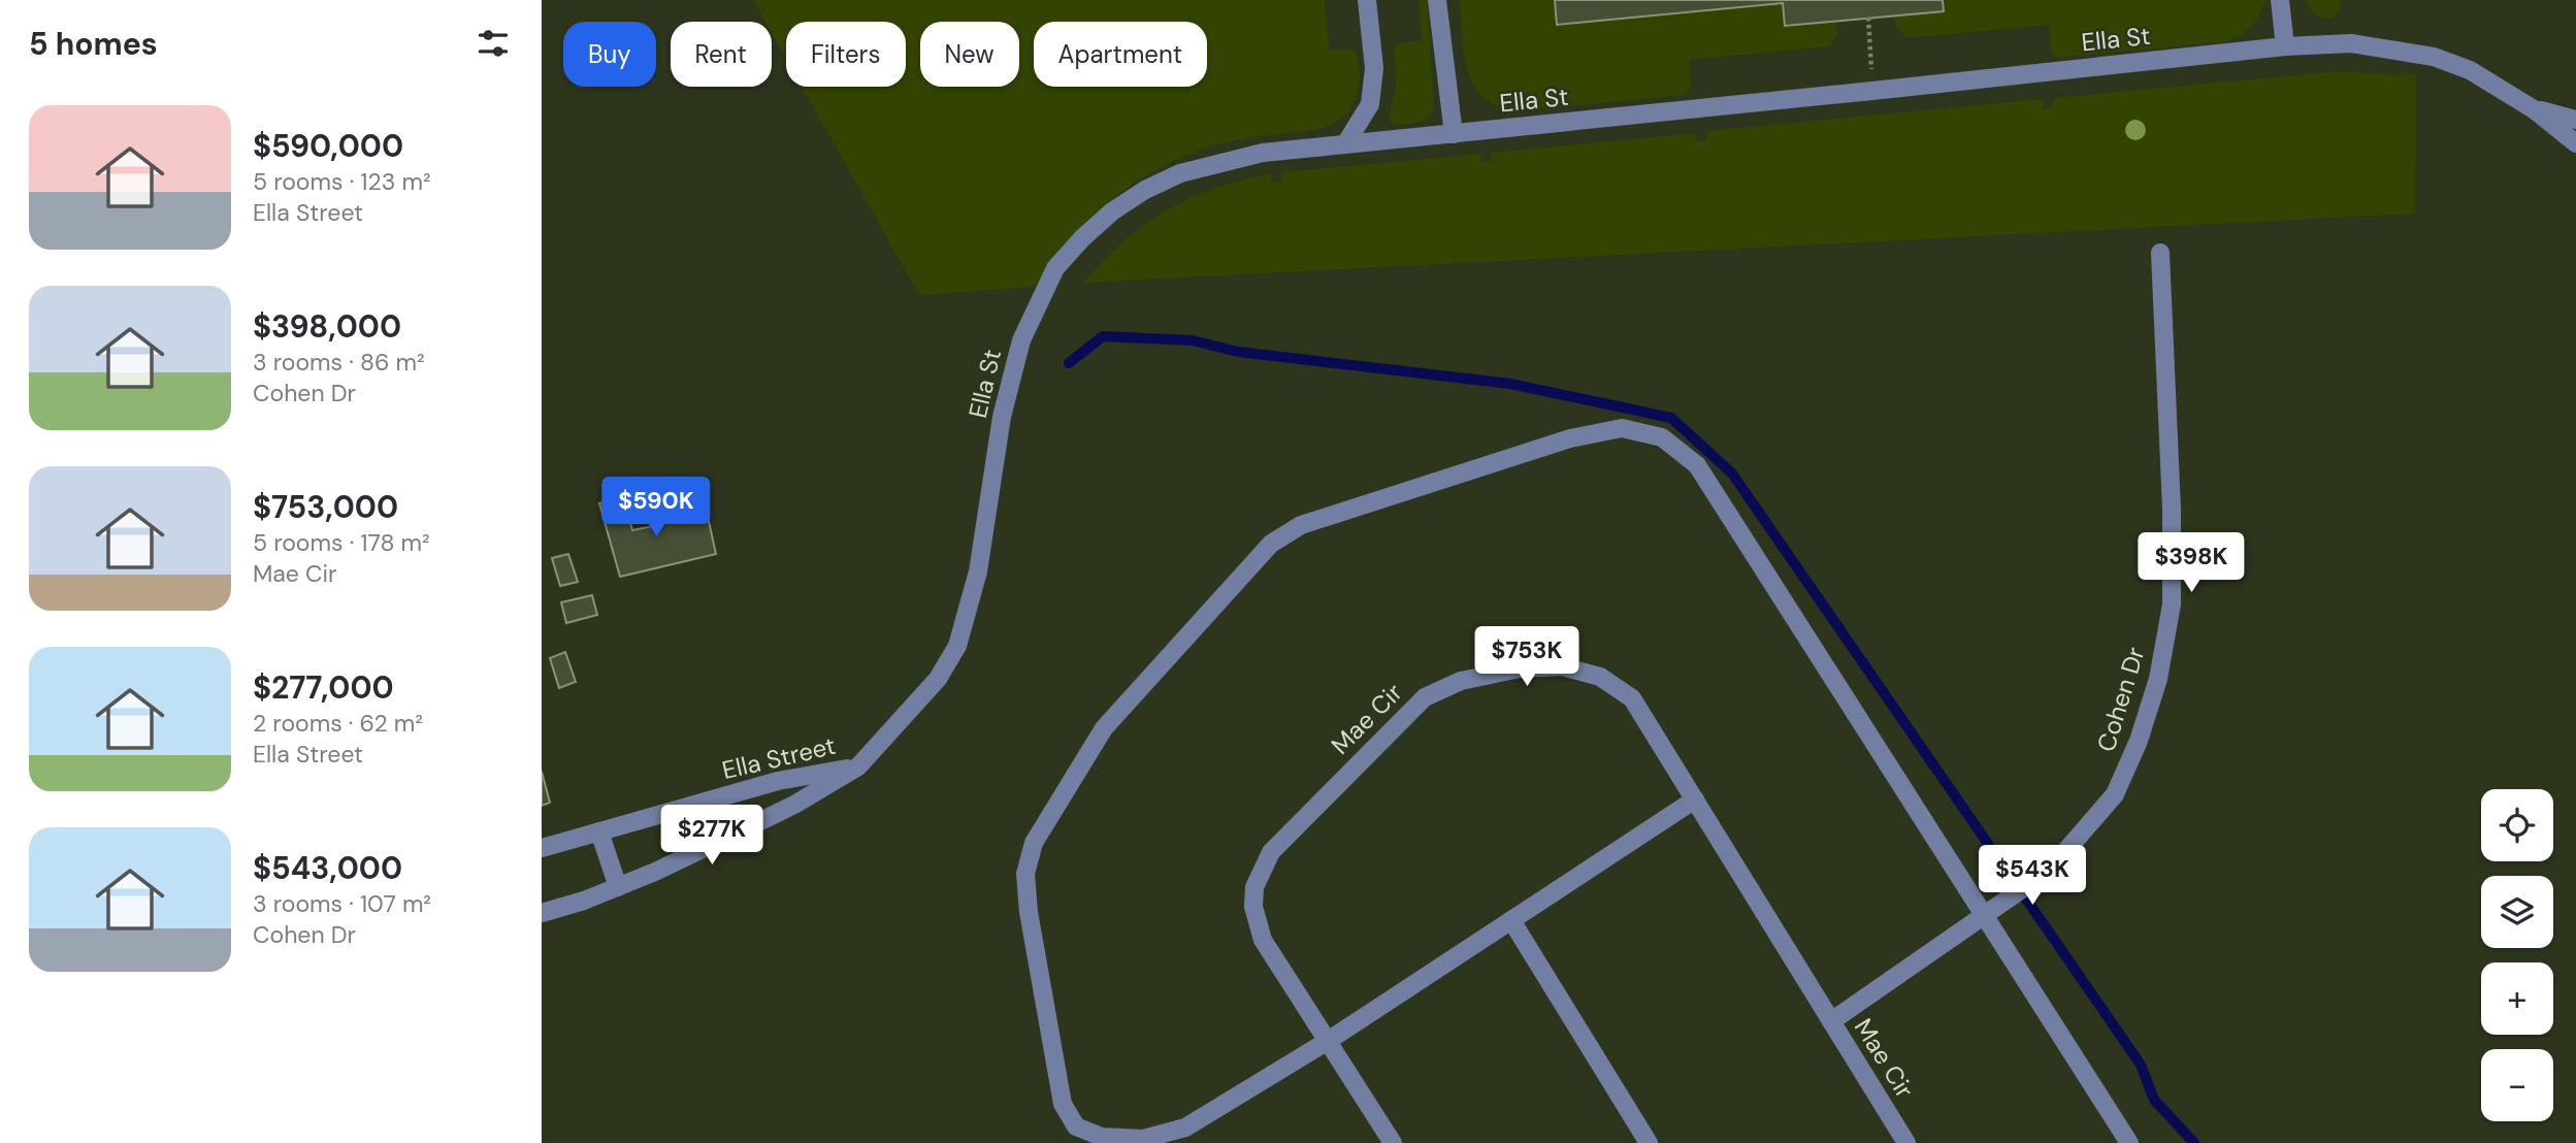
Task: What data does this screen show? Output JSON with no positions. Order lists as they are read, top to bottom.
{
  "streets": {
    "street": [
      "Ella St",
      "Cohen Dr",
      "Mae Cir",
      "Ella Street"
    ]
  },
  "crossings": [
    ["Ella St", "Ella Street"],
    ["Cohen Dr", "Mae Cir"]
  ],
  "page": {
    "heading": "5 homes",
    "chip": [
      "Buy",
      "Rent",
      "Filters",
      "New",
      "Apartment"
    ],
    "list": [
      {
        "name": "$590,000",
        "note": "5 rooms · 123 m² · Ella Street"
      },
      {
        "name": "$398,000",
        "note": "3 rooms · 86 m² · Cohen Dr"
      },
      {
        "name": "$753,000",
        "note": "5 rooms · 178 m² · Mae Cir"
      },
      {
        "name": "$277,000",
        "note": "2 rooms · 62 m² · Ella Street"
      },
      {
        "name": "$543,000",
        "note": "3 rooms · 107 m² · Cohen Dr"
      }
    ],
    "price": [
      "$590K",
      "$398K",
      "$753K",
      "$277K",
      "$543K"
    ],
    "map_buttons": ["+", "−"]
  }
}
